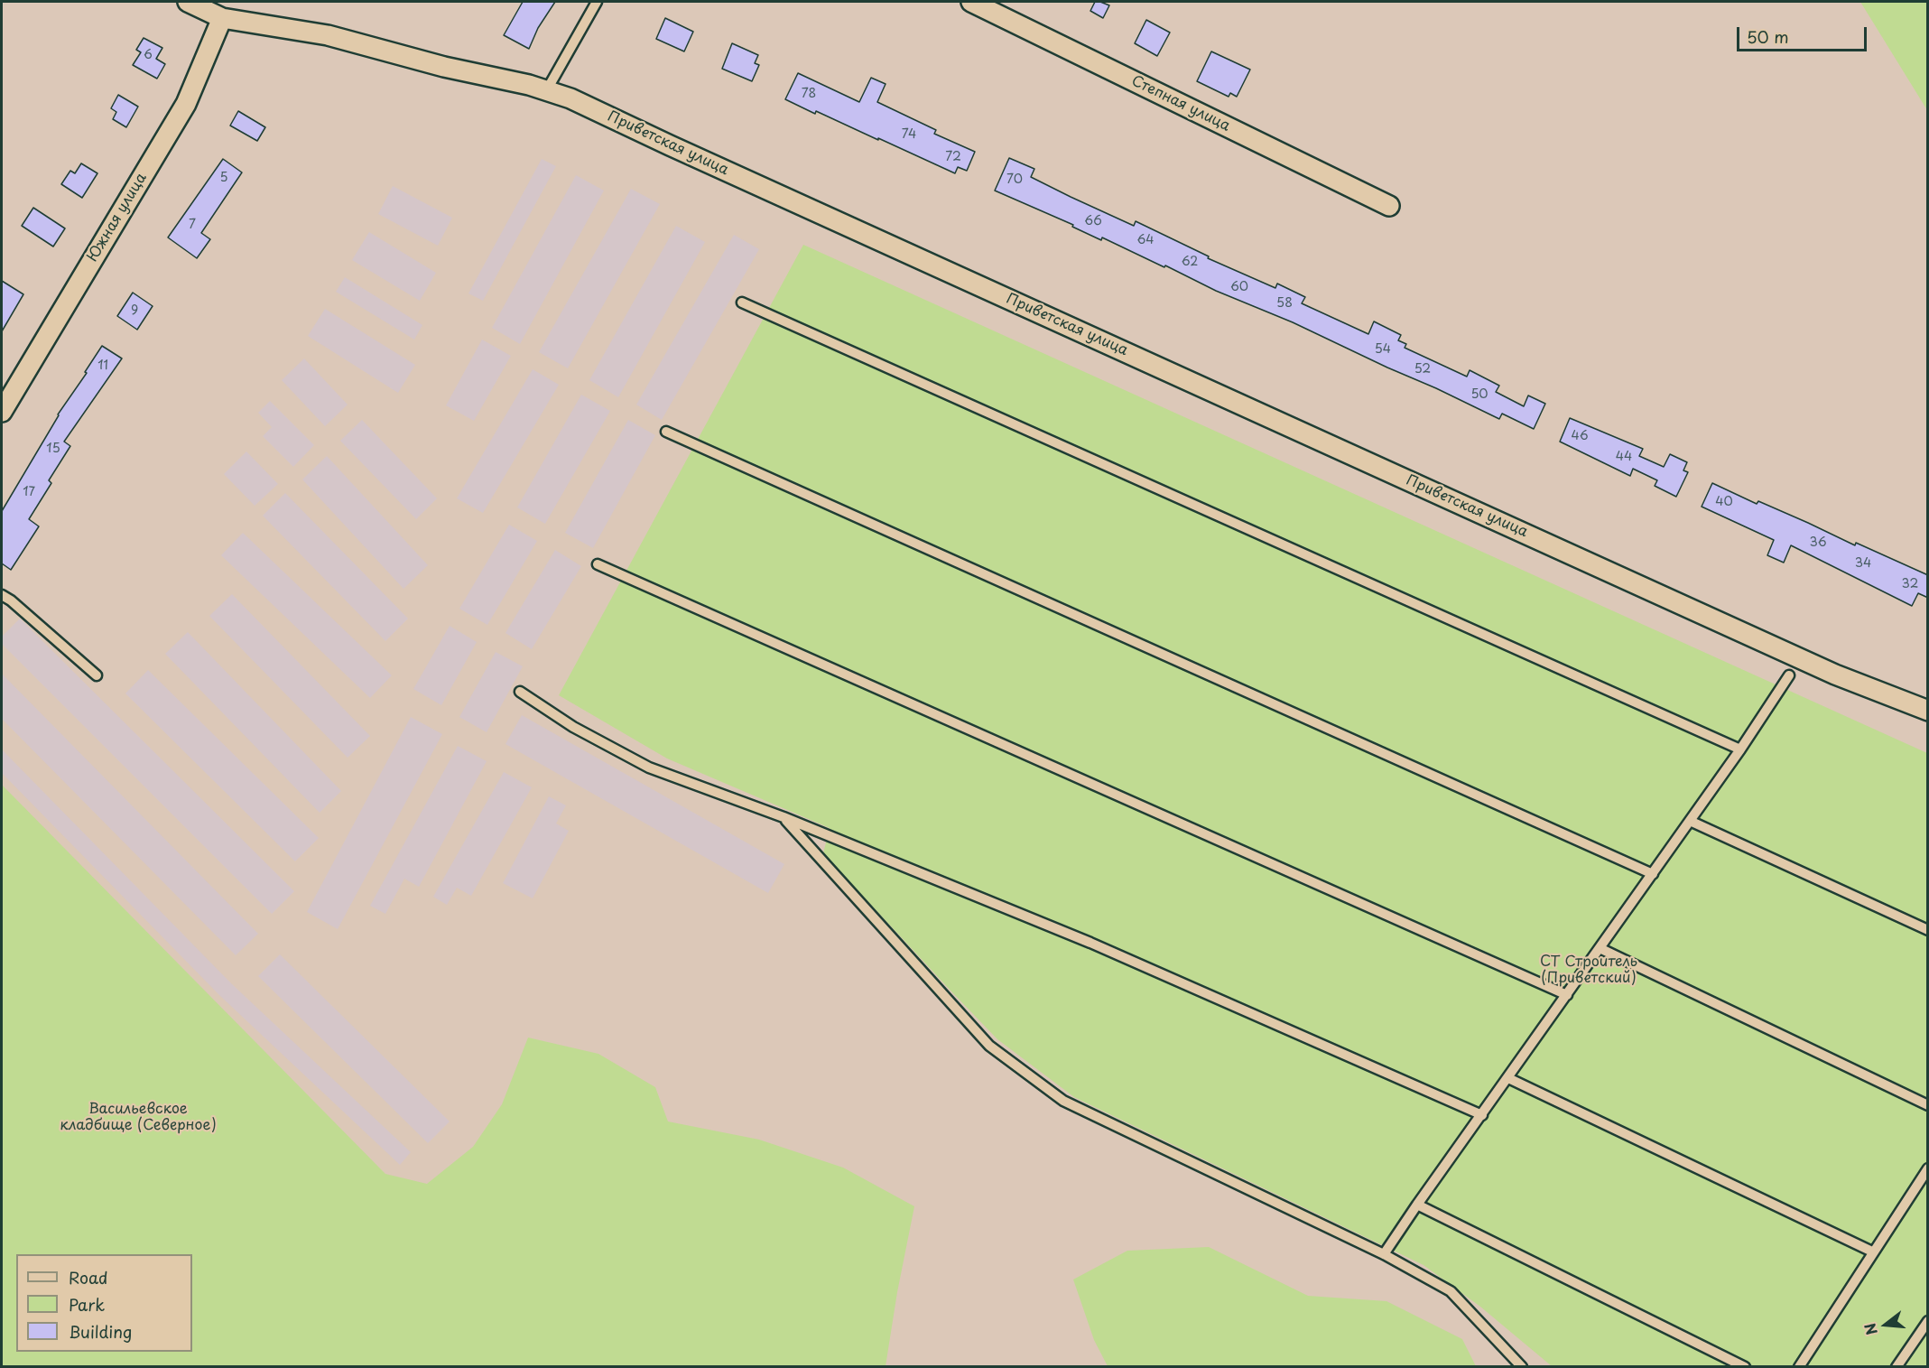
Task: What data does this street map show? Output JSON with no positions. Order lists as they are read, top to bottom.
{
  "streets": {
    "street": ["Степная улица", "Приветская улица", "Южная улица"]
  },
  "crossings": [
    ["Приветская улица", "Южная улица"]
  ],
  "parks": ["СТ Строитель (Приветский)", "Васильевское кладбище (Северное)"],
  "house_numbers": [
    "6",
    "78",
    "74",
    "72",
    "5",
    "70",
    "66",
    "7",
    "64",
    "62",
    "60",
    "58",
    "9",
    "54",
    "11",
    "52",
    "50",
    "46",
    "15",
    "44",
    "17",
    "40",
    "36",
    "34",
    "32"
  ],
  "legend": ["Road", "Park", "Building"],
  "scale_bar": "50 m",
  "north": "left"
}
